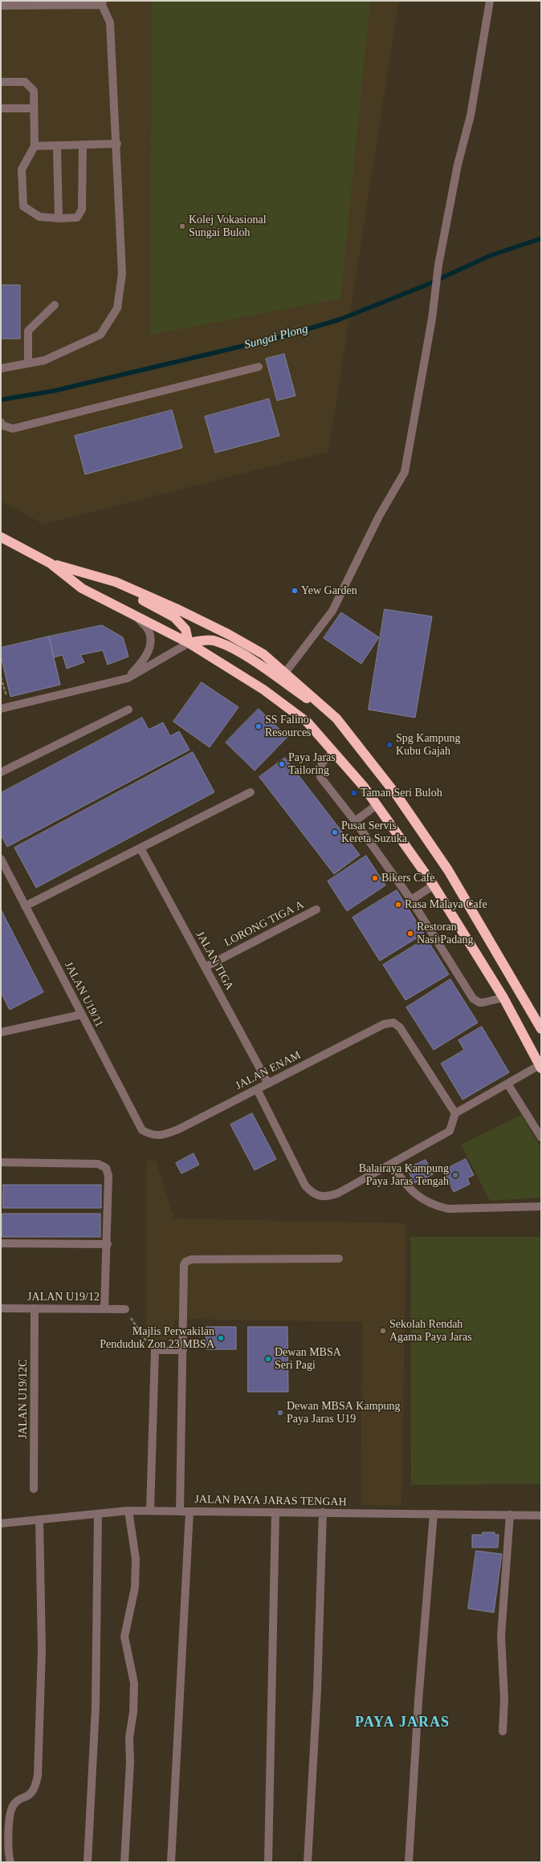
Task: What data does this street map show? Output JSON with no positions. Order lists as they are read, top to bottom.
{
  "streets": {
    "street": [
      "LORONG TIGA A",
      "JALAN TIGA",
      "JALAN U19/11",
      "JALAN ENAM",
      "JALAN U19/12",
      "JALAN U19/12C",
      "JALAN PAYA JARAS TENGAH"
    ]
  },
  "crossings": [
    ["LORONG TIGA A", "JALAN TIGA"],
    ["JALAN TIGA", "JALAN ENAM"],
    ["JALAN U19/11", "JALAN ENAM"],
    ["JALAN U19/12", "JALAN U19/12C"]
  ],
  "districts": ["PAYA JARAS"],
  "water": ["Sungai Plong"],
  "places": [
    "Kolej Vokasional Sungai Buloh",
    "Yew Garden",
    "SS Falino Resources",
    "Spg Kampung Kubu Gajah",
    "Paya Jaras Tailoring",
    "Taman Seri Buloh",
    "Pusat Servis Kereta Suzuka",
    "Bikers Cafe",
    "Rasa Malaya Cafe",
    "Restoran Nasi Padang",
    "Balairaya Kampung Paya Jaras Tengah",
    "Sekolah Rendah Agama Paya Jaras",
    "Majlis Perwakilan Penduduk Zon 23 MBSA",
    "Dewan MBSA Seri Pagi",
    "Dewan MBSA Kampung Paya Jaras U19"
  ]
}
